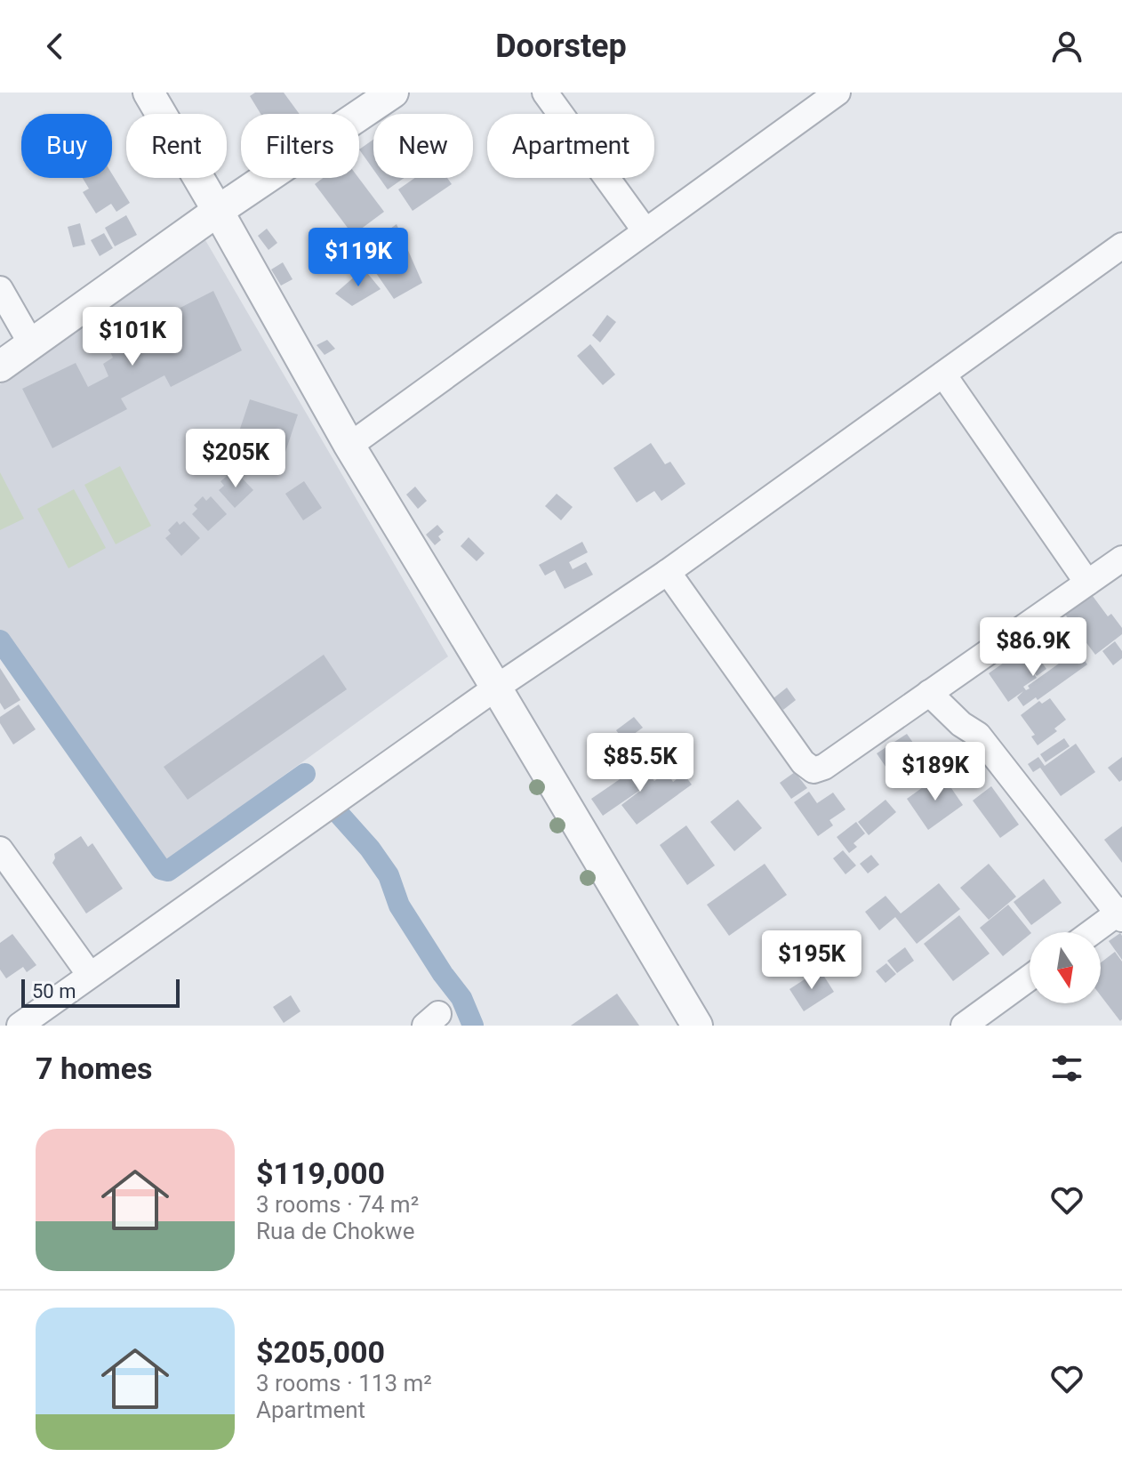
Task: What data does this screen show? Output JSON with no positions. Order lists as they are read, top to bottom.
{
  "scale_bar": "50 m",
  "north": "bottom",
  "page": {
    "header": "Doorstep",
    "chip": [
      "Buy",
      "Rent",
      "Filters",
      "New",
      "Apartment"
    ],
    "price": [
      "$119K",
      "$101K",
      "$205K",
      "$86.9K",
      "$85.5K",
      "$189K",
      "$195K"
    ],
    "scale": "50 m",
    "heading": "7 homes",
    "list": [
      {
        "name": "$119,000",
        "note": "3 rooms · 74 m² · Rua de Chokwe"
      },
      {
        "name": "$205,000",
        "note": "3 rooms · 113 m² · Apartment"
      }
    ]
  }
}
